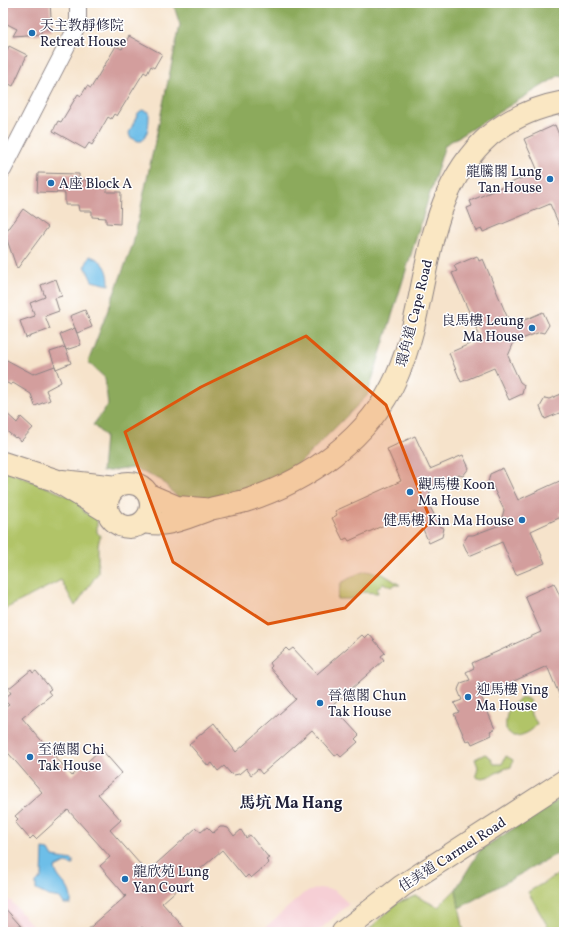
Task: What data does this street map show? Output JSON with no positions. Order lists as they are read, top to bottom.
{
  "streets": {
    "street": ["環角道 Cape Road", "佳美道 Carmel Road"]
  },
  "districts": ["馬坑 Ma Hang"],
  "places": [
    "天主教靜修院 Retreat House",
    "龍騰閣 Lung Tan House",
    "A座 Block A",
    "良馬樓 Leung Ma House",
    "觀馬樓 Koon Ma House",
    "健馬樓 Kin Ma House",
    "迎馬樓 Ying Ma House",
    "晉德閣 Chun Tak House",
    "至德閣 Chi Tak House",
    "龍欣苑 Lung Yan Court"
  ]
}
